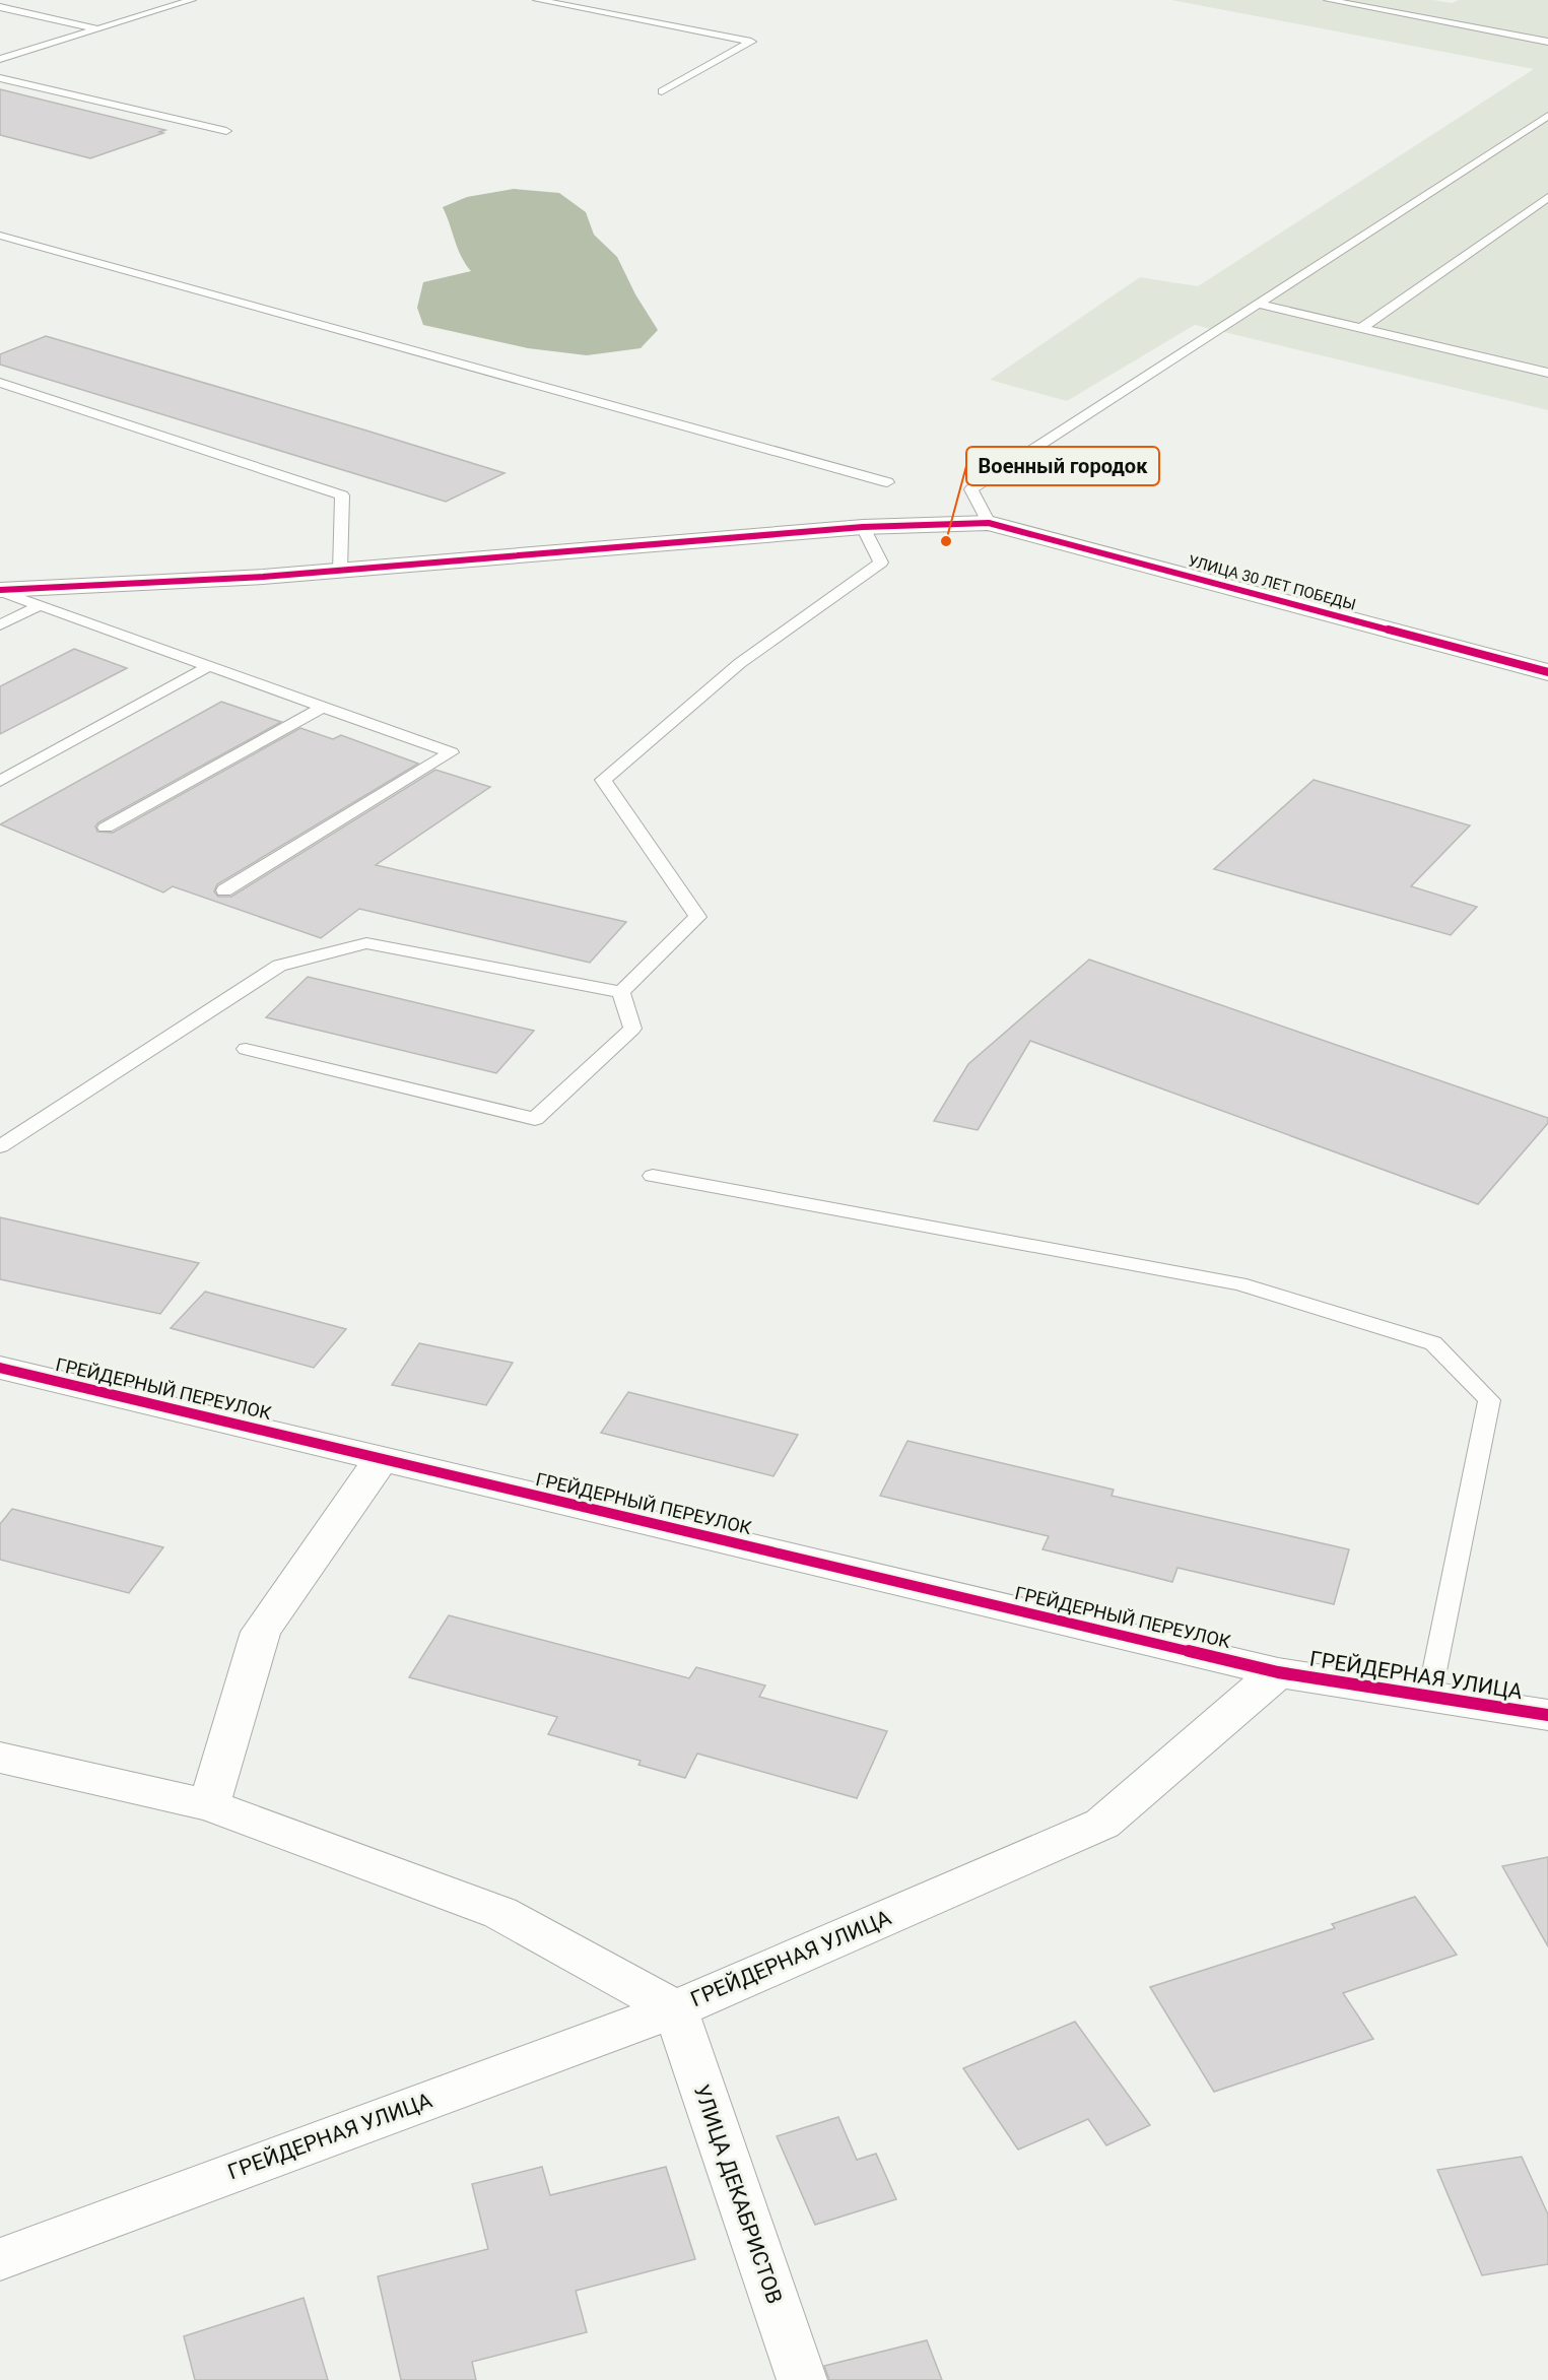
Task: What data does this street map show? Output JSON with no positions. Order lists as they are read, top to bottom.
{
  "streets": {
    "street": [
      "УЛИЦА 30 ЛЕТ ПОБЕДЫ",
      "ГРЕЙДЕРНЫЙ ПЕРЕУЛОК",
      "ГРЕЙДЕРНАЯ УЛИЦА",
      "УЛИЦА ДЕКАБРИСТОВ"
    ]
  },
  "crossings": [
    ["ГРЕЙДЕРНЫЙ ПЕРЕУЛОК", "ГРЕЙДЕРНАЯ УЛИЦА"],
    ["ГРЕЙДЕРНАЯ УЛИЦА", "УЛИЦА ДЕКАБРИСТОВ"]
  ],
  "places": ["Военный городок"]
}
